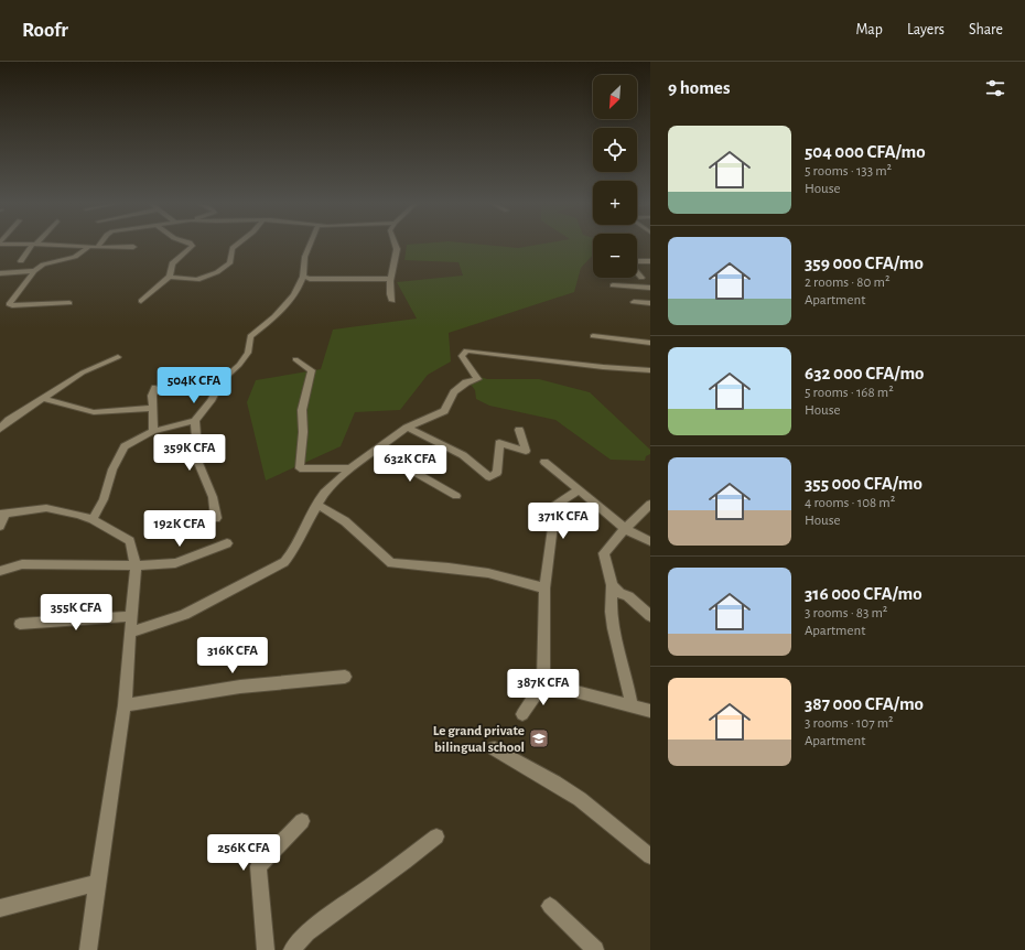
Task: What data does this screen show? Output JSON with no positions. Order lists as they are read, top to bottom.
{
  "places": {
    "school or university": ["Le grand private bilingual school"]
  },
  "north": "bottom left",
  "page": {
    "header": "Roofr",
    "nav": ["Map", "Layers", "Share"],
    "heading": "9 homes",
    "map_buttons": ["+", "−"],
    "list": [
      {
        "name": "504 000 CFA/mo",
        "note": "5 rooms · 133 m² · House"
      },
      {
        "name": "359 000 CFA/mo",
        "note": "2 rooms · 80 m² · Apartment"
      },
      {
        "name": "632 000 CFA/mo",
        "note": "5 rooms · 168 m² · House"
      },
      {
        "name": "355 000 CFA/mo",
        "note": "4 rooms · 108 m² · House"
      },
      {
        "name": "316 000 CFA/mo",
        "note": "3 rooms · 83 m² · Apartment"
      },
      {
        "name": "387 000 CFA/mo",
        "note": "3 rooms · 107 m² · Apartment"
      }
    ],
    "price": [
      "504K CFA",
      "359K CFA",
      "632K CFA",
      "371K CFA",
      "192K CFA",
      "355K CFA",
      "316K CFA",
      "387K CFA",
      "256K CFA"
    ]
  }
}
